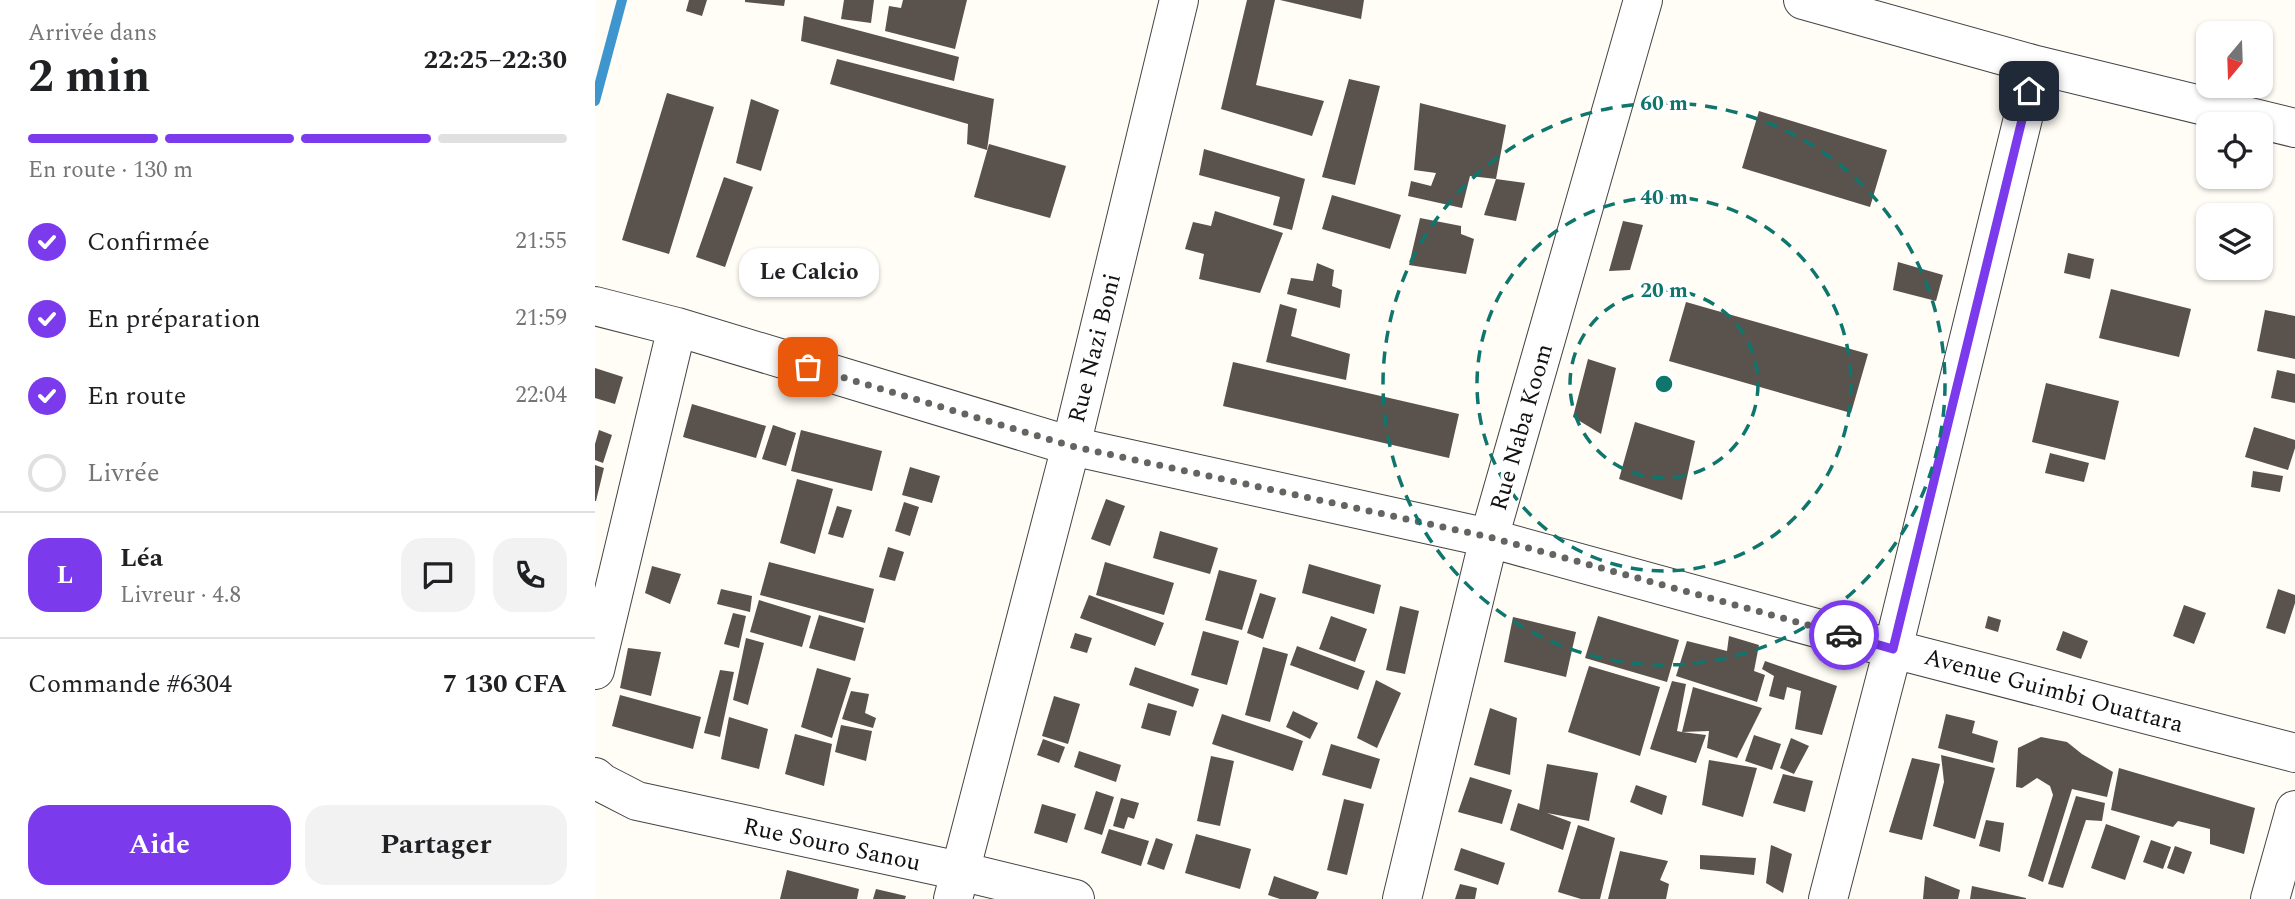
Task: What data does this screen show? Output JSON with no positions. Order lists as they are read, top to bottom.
{
  "streets": {
    "street": [
      "Rue Nazi Boni",
      "Rue Naba Koom",
      "Avenue Guimbi Ouattara",
      "Rue Souro Sanou"
    ]
  },
  "crossings": [
    ["Rue Nazi Boni", "Avenue Guimbi Ouattara"],
    ["Rue Nazi Boni", "Rue Souro Sanou"],
    ["Rue Naba Koom", "Avenue Guimbi Ouattara"]
  ],
  "places": ["Le Calcio"],
  "north": "bottom",
  "page": {
    "heading": ["2 min", "Arrivée dans", "22:25–22:30"],
    "panel": [
      "Léa",
      "Livreur · 4.8",
      "Commande #6304",
      "7 130 CFA"
    ],
    "bar": "En route · 130 m",
    "list": [
      ["Confirmée", "21:55"],
      ["En préparation", "21:59"],
      ["En route", "22:04"],
      "Livrée"
    ],
    "bubble": "Le Calcio",
    "round": "L",
    "buttons": ["Aide", "Partager"]
  },
  "rings": ["60 m", "40 m", "20 m"]
}
